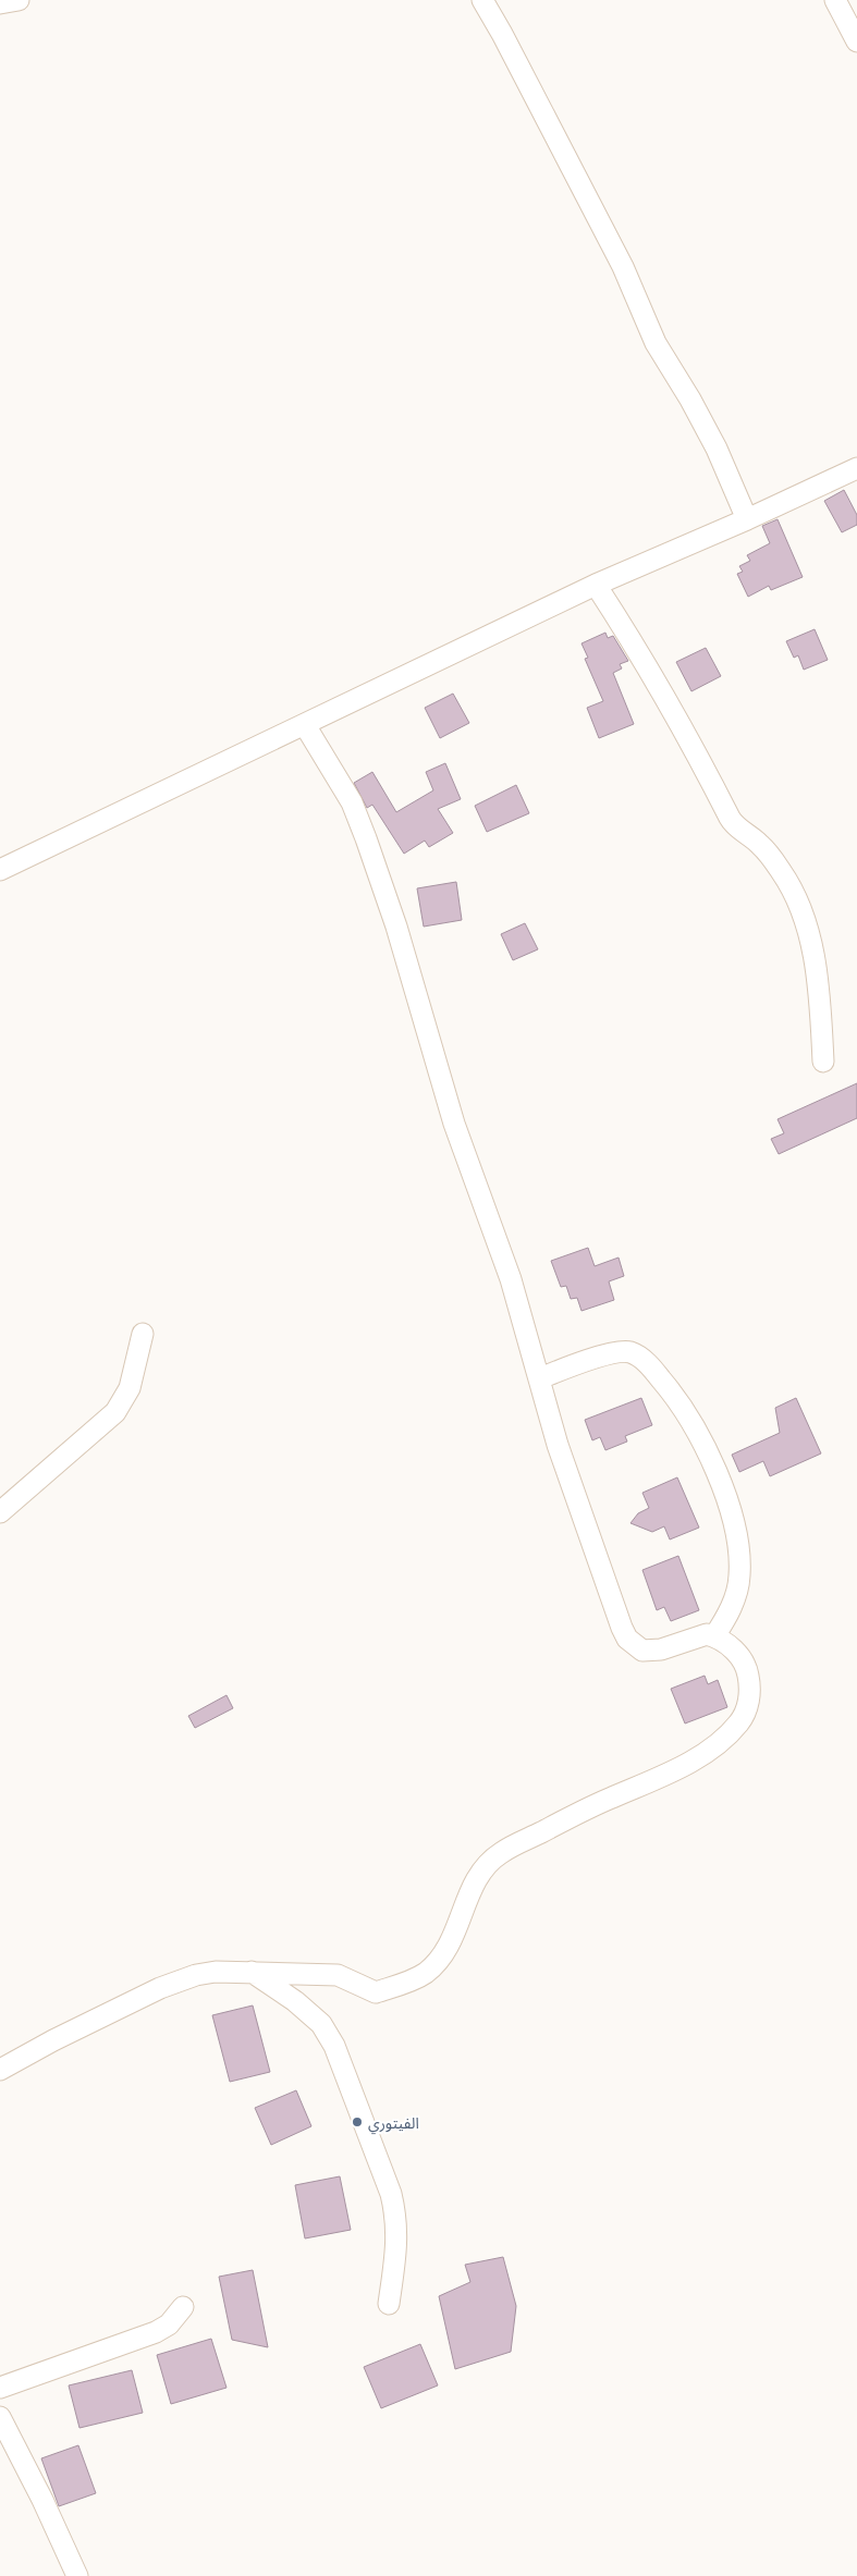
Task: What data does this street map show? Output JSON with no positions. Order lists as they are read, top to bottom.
{
  "places": ["الفيتوري"]
}
